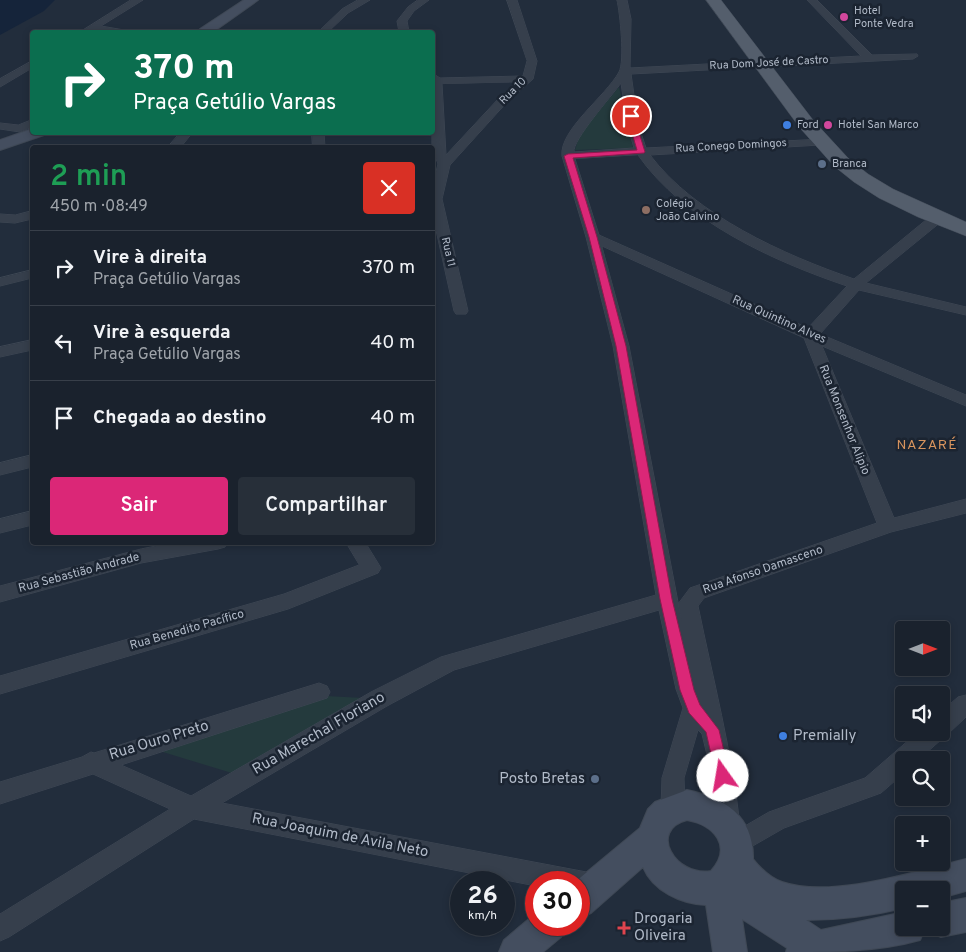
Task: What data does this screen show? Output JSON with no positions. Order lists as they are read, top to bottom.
{
  "streets": {
    "street": [
      "Rua Dom José de Castro",
      "Rua 10",
      "Rua Conego Domingos",
      "Rua 11",
      "Rua Quintino Alves",
      "Rua Monsenhor Alipio",
      "Rua Afonso Damasceno",
      "Rua Sebastião Andrade",
      "Rua Benedito Pacífico",
      "Rua Marechal Floriano",
      "Rua Ouro Preto",
      "Rua Joaquim de Avila Neto"
    ]
  },
  "crossings": [
    ["Rua 10", "Rua 11"],
    ["Rua Quintino Alves", "Rua Monsenhor Alipio"],
    ["Rua Monsenhor Alipio", "Rua Afonso Damasceno"],
    ["Rua Marechal Floriano", "Rua Joaquim de Avila Neto"],
    ["Rua Ouro Preto", "Rua Joaquim de Avila Neto"]
  ],
  "districts": ["NAZARÉ"],
  "places": {
    "other": [
      "Hotel Ponte Vedra",
      "Ford",
      "Hotel San Marco",
      "Branca",
      "Colégio João Calvino",
      "Premially",
      "Posto Bretas"
    ],
    "health": ["Drogaria Oliveira"]
  },
  "north": "right",
  "page": {
    "turn": ["370 m", "Praça Getúlio Vargas"],
    "heading": ["2 min", "450 m · 08:49"],
    "list": [
      {
        "name": "Vire à direita",
        "note": "Praça Getúlio Vargas",
        "value": "370 m"
      },
      {
        "name": "Vire à esquerda",
        "note": "Praça Getúlio Vargas",
        "value": "40 m"
      },
      {
        "name": "Chegada ao destino",
        "value": "40 m"
      }
    ],
    "buttons": ["Sair", "Compartilhar"],
    "map_buttons": ["+", "−"],
    "speed": "26 km/h",
    "limit": "30"
  }
}
